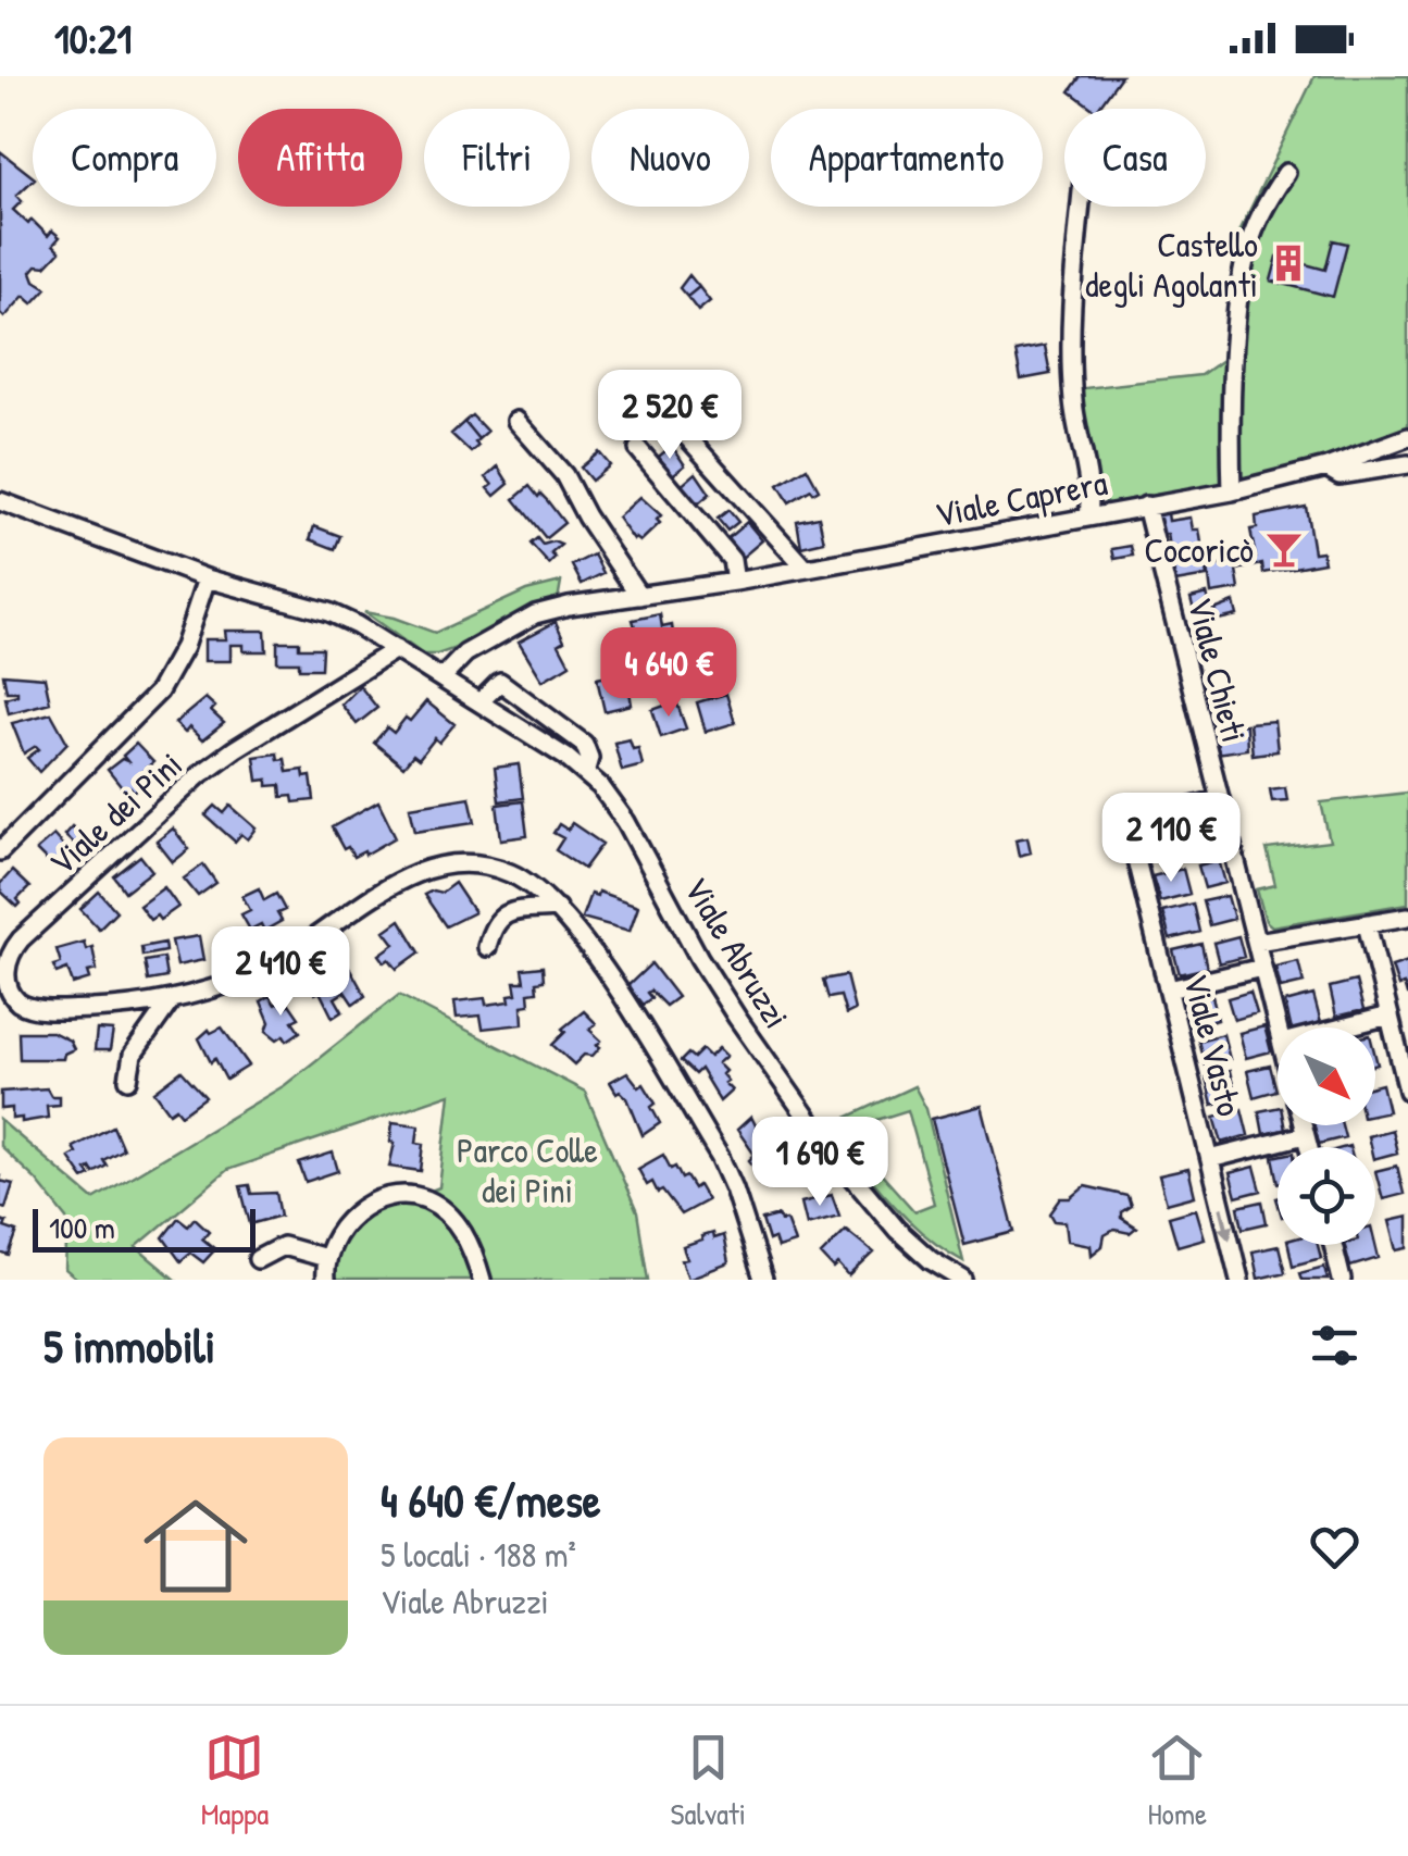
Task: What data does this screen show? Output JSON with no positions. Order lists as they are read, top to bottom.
{
  "streets": {
    "street": [
      "Viale Caprera",
      "Viale Chieti",
      "Viale dei Pini",
      "Viale Abruzzi",
      "Viale Vasto"
    ]
  },
  "crossings": [
    ["Viale Caprera", "Viale Chieti"],
    ["Viale Caprera", "Viale Abruzzi"],
    ["Viale Chieti", "Viale Vasto"],
    ["Viale dei Pini", "Viale Abruzzi"]
  ],
  "parks": ["Parco Colle dei Pini"],
  "places": {
    "building": ["Castello degli Agolanti"],
    "bar": ["Cocoricò"]
  },
  "scale_bar": "100 m",
  "north": "bottom right",
  "page": {
    "status": "10:21",
    "chip": [
      "Compra",
      "Affitta",
      "Filtri",
      "Nuovo",
      "Appartamento",
      "Casa"
    ],
    "price": [
      "2 520 €",
      "4 640 €",
      "2 110 €",
      "2 410 €",
      "1 690 €"
    ],
    "scale": "100 m",
    "heading": "5 immobili",
    "list": [
      {
        "name": "4 640 €/mese",
        "note": "5 locali · 188 m² · Viale Abruzzi"
      }
    ],
    "tabs": ["Mappa", "Salvati", "Home"]
  }
}
